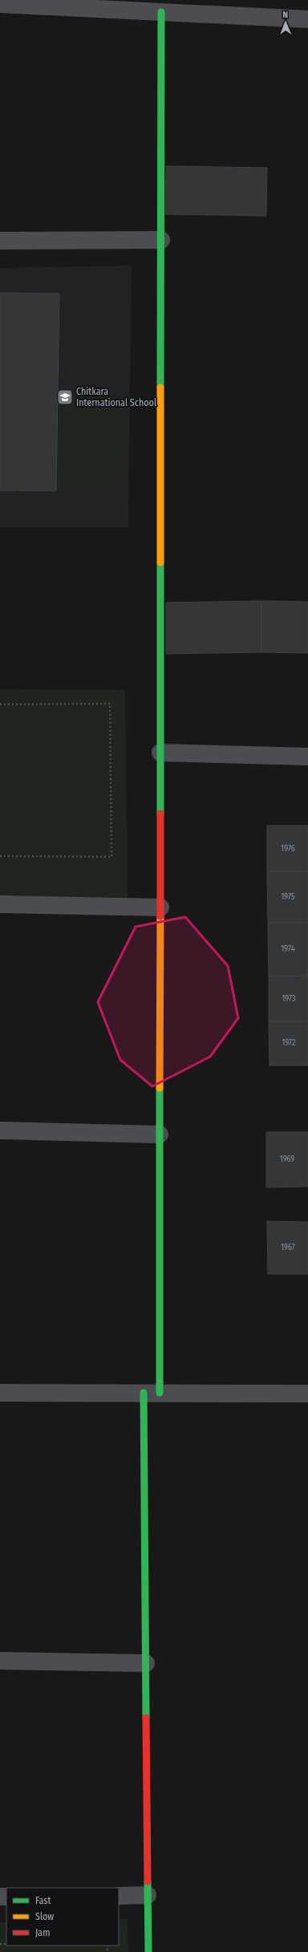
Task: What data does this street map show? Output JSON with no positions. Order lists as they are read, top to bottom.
{
  "places": {
    "school or university": ["Chitkara International School"]
  },
  "house_numbers": [
    "1976",
    "1975",
    "1974",
    "1973",
    "1972",
    "1969",
    "1967"
  ],
  "legend": ["Fast", "Slow", "Jam"],
  "north": "top"
}
